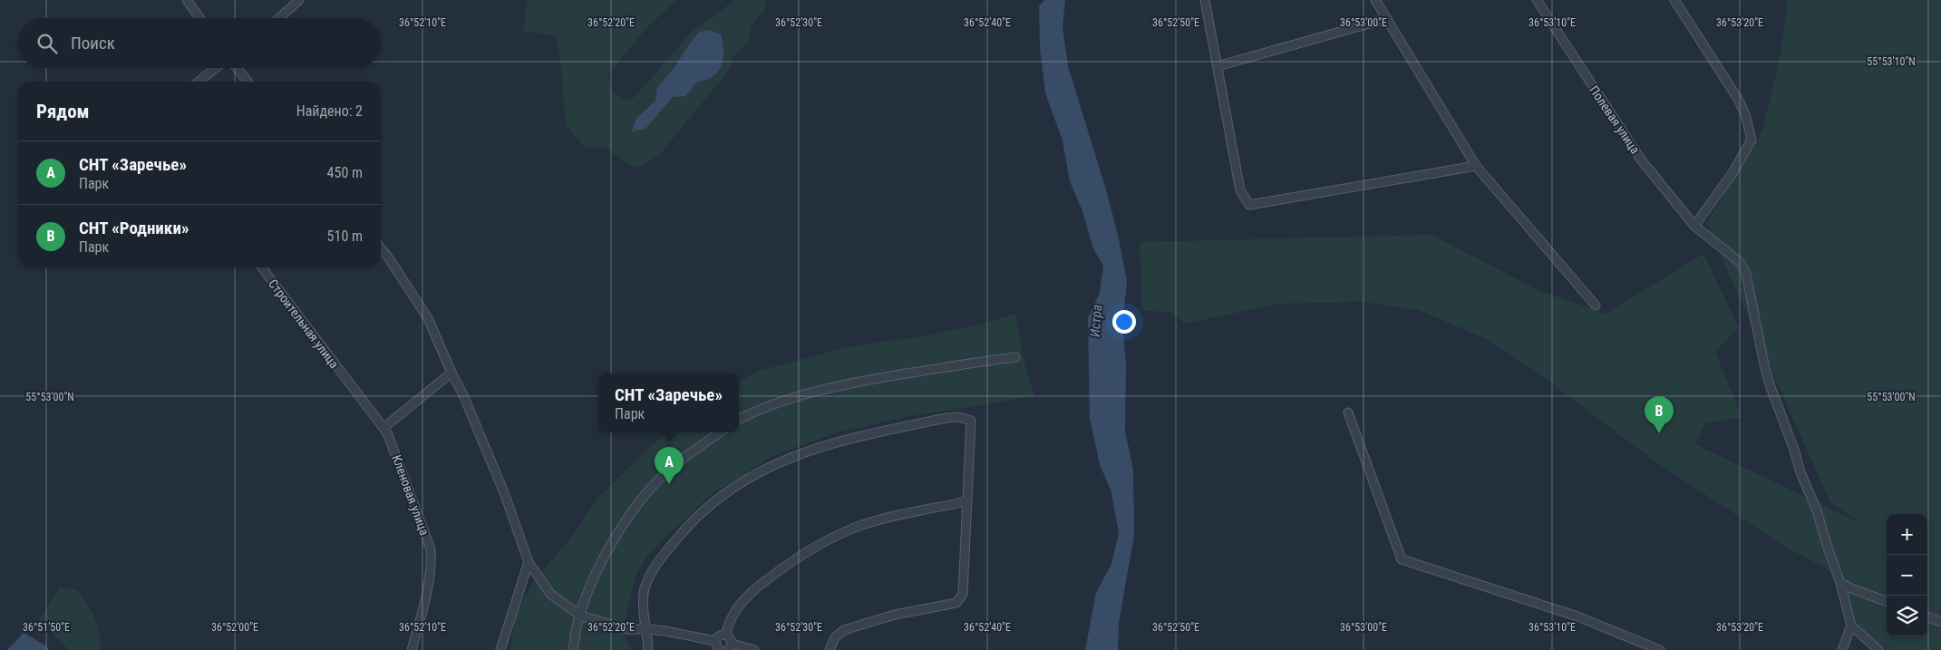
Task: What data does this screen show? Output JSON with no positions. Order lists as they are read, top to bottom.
{
  "streets": {
    "street": ["Полевая улица", "Строительная улица", "Кленовая улица"]
  },
  "crossings": [
    ["Строительная улица", "Кленовая улица"]
  ],
  "water": ["Истра"],
  "page": {
    "search": "Поиск",
    "heading": ["Рядом", "Найдено: 2"],
    "list": [
      {
        "mark": "A",
        "name": "СНТ «Заречье»",
        "note": "Парк",
        "value": "450 m"
      },
      {
        "mark": "B",
        "name": "СНТ «Родники»",
        "note": "Парк",
        "value": "510 m"
      }
    ],
    "popup": ["СНТ «Заречье»", "Парк"],
    "pins": ["B", "A"],
    "map_buttons": ["+", "−"]
  },
  "coordinates": [
    "36°52'10\"E",
    "36°52'20\"E",
    "36°52'30\"E",
    "36°52'40\"E",
    "36°52'50\"E",
    "36°53'00\"E",
    "36°53'10\"E",
    "36°53'20\"E",
    "55°53'10\"N",
    "55°53'00\"N",
    "36°51'50\"E",
    "36°52'00\"E"
  ]
}
